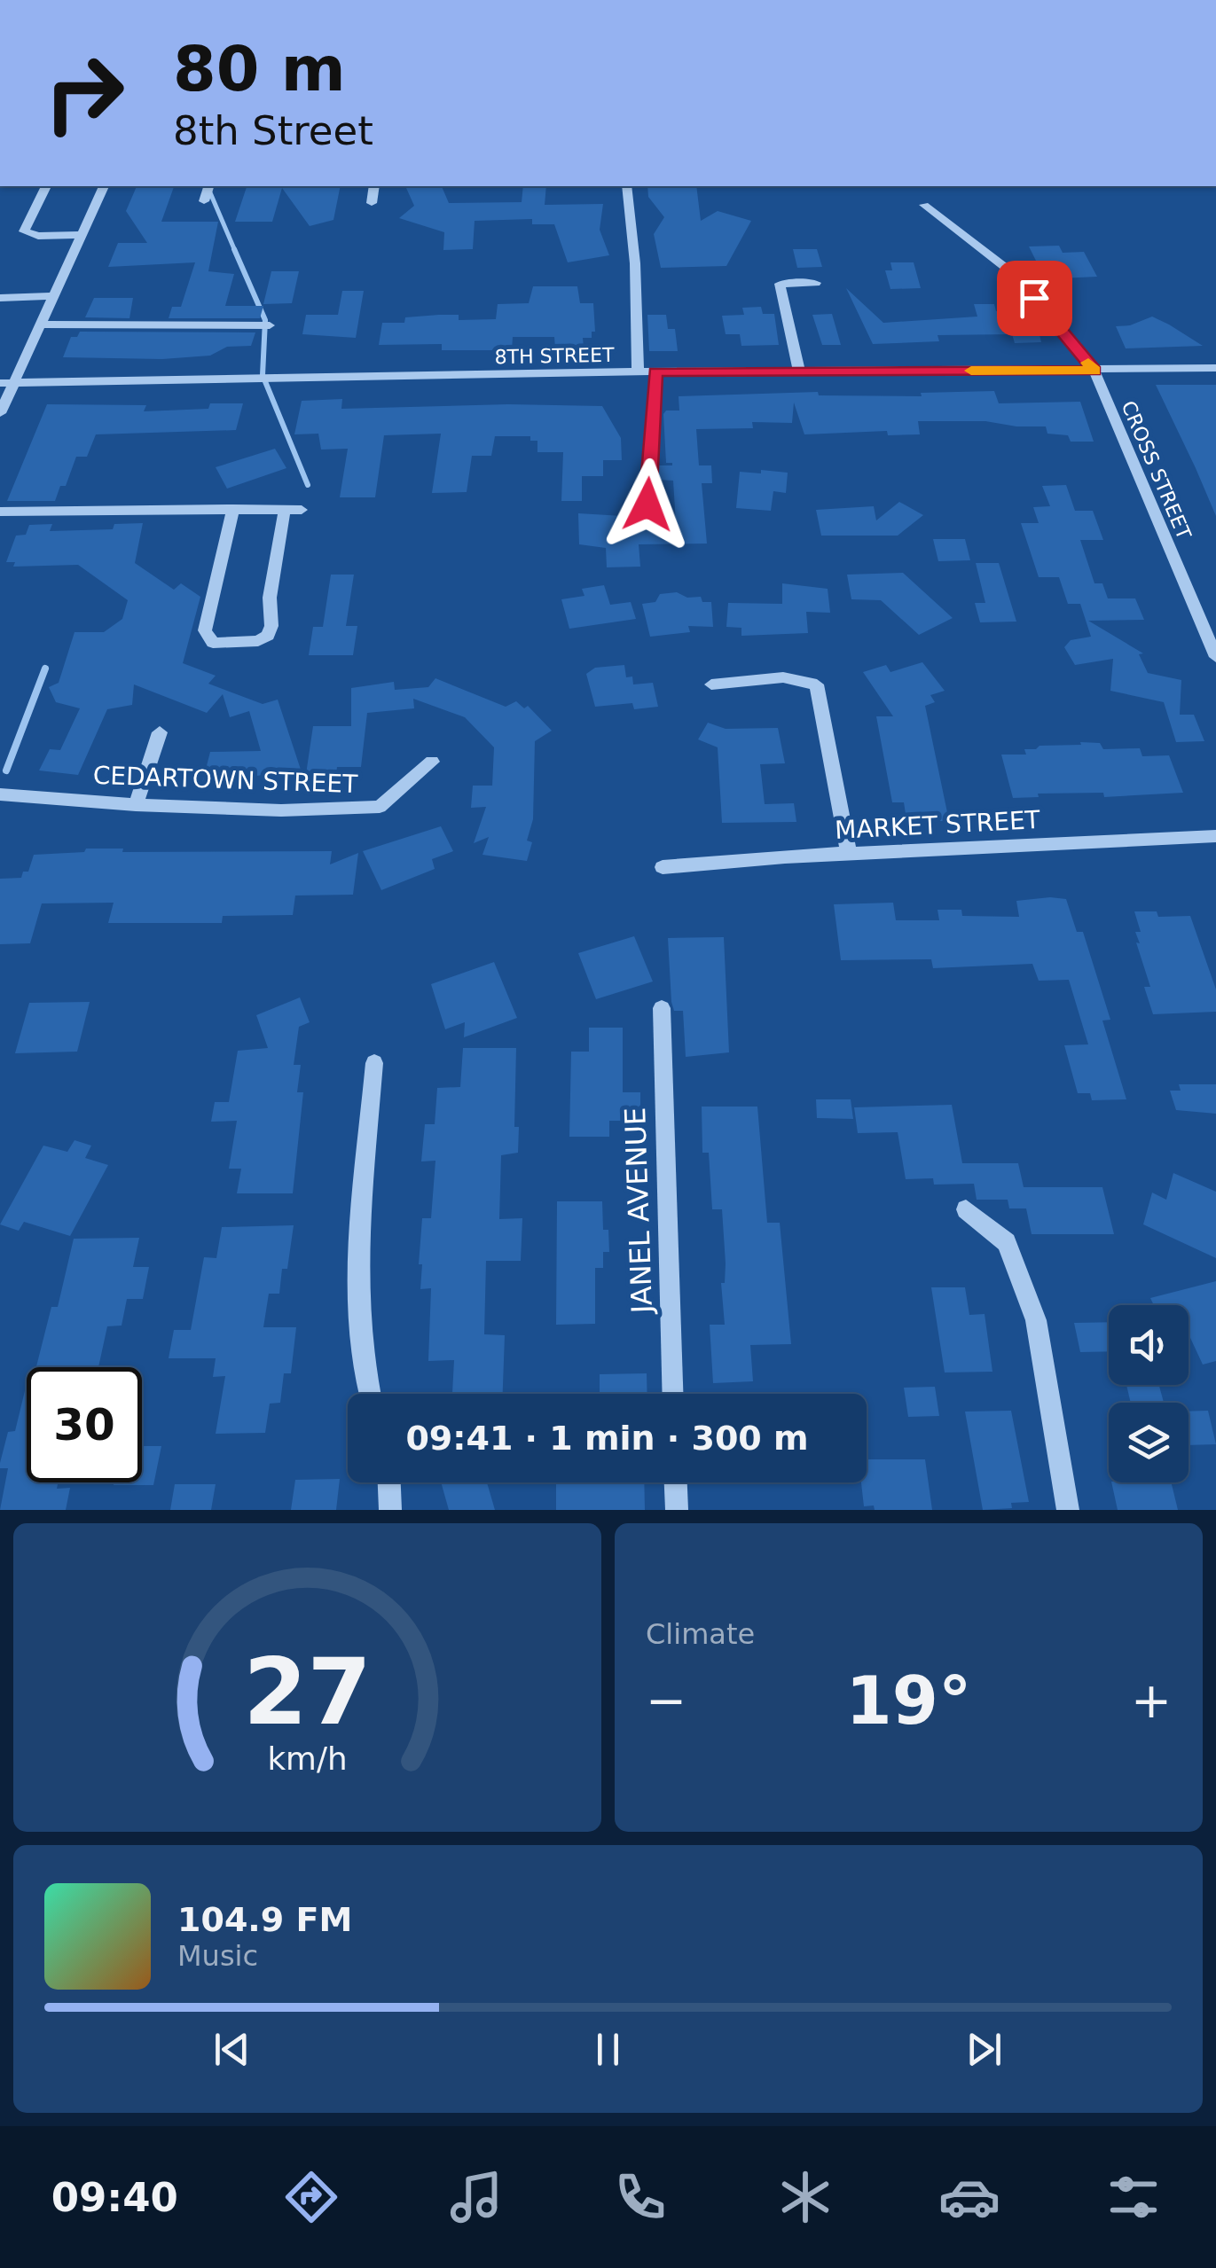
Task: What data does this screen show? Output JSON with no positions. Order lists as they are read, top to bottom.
{
  "streets": {
    "street": [
      "8TH STREET",
      "CROSS STREET",
      "CEDARTOWN STREET",
      "MARKET STREET",
      "JANEL AVENUE"
    ]
  },
  "crossings": [
    ["8TH STREET", "CROSS STREET"]
  ],
  "page": {
    "turn": ["80 m", "8th Street"],
    "limit": "30",
    "trip": "09:41 · 1 min · 300 m",
    "tile": "Climate",
    "heat": ["−", "19°", "+"],
    "song": ["104.9 FM", "Music"],
    "tabs": "09:40",
    "gauge": ["27", "km/h"]
  }
}
